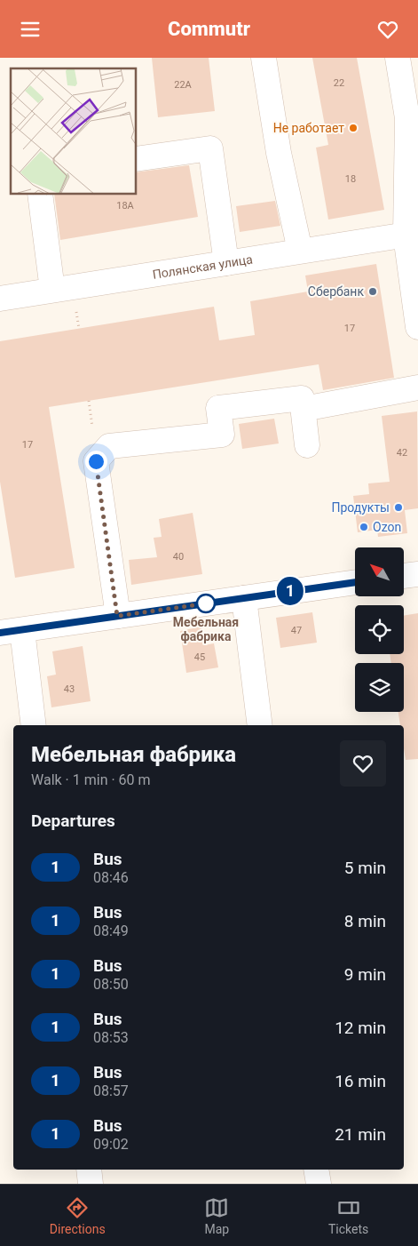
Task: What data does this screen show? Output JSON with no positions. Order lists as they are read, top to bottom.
{
  "streets": {
    "street": ["Полянская улица"]
  },
  "places": [
    "Не работает",
    "Сбербанк",
    "Продукты",
    "Ozon",
    "Мебельная фабрика"
  ],
  "lines": ["bus line 1"],
  "house_numbers": [
    "22",
    "22А",
    "18",
    "18А",
    "17",
    "17",
    "42",
    "40",
    "47",
    "45",
    "43"
  ],
  "north": "top left",
  "page": {
    "header": "Commutr",
    "on_map": "1",
    "heading": [
      ["Мебельная фабрика", "Walk · 1 min · 60 m"],
      "Departures"
    ],
    "list": [
      {
        "mark": "1",
        "name": "Bus",
        "note": "08:46",
        "value": "5 min"
      },
      {
        "mark": "1",
        "name": "Bus",
        "note": "08:49",
        "value": "8 min"
      },
      {
        "mark": "1",
        "name": "Bus",
        "note": "08:50",
        "value": "9 min"
      },
      {
        "mark": "1",
        "name": "Bus",
        "note": "08:53",
        "value": "12 min"
      },
      {
        "mark": "1",
        "name": "Bus",
        "note": "08:57",
        "value": "16 min"
      },
      {
        "mark": "1",
        "name": "Bus",
        "note": "09:02",
        "value": "21 min"
      }
    ],
    "tabs": ["Directions", "Map", "Tickets"]
  }
}
